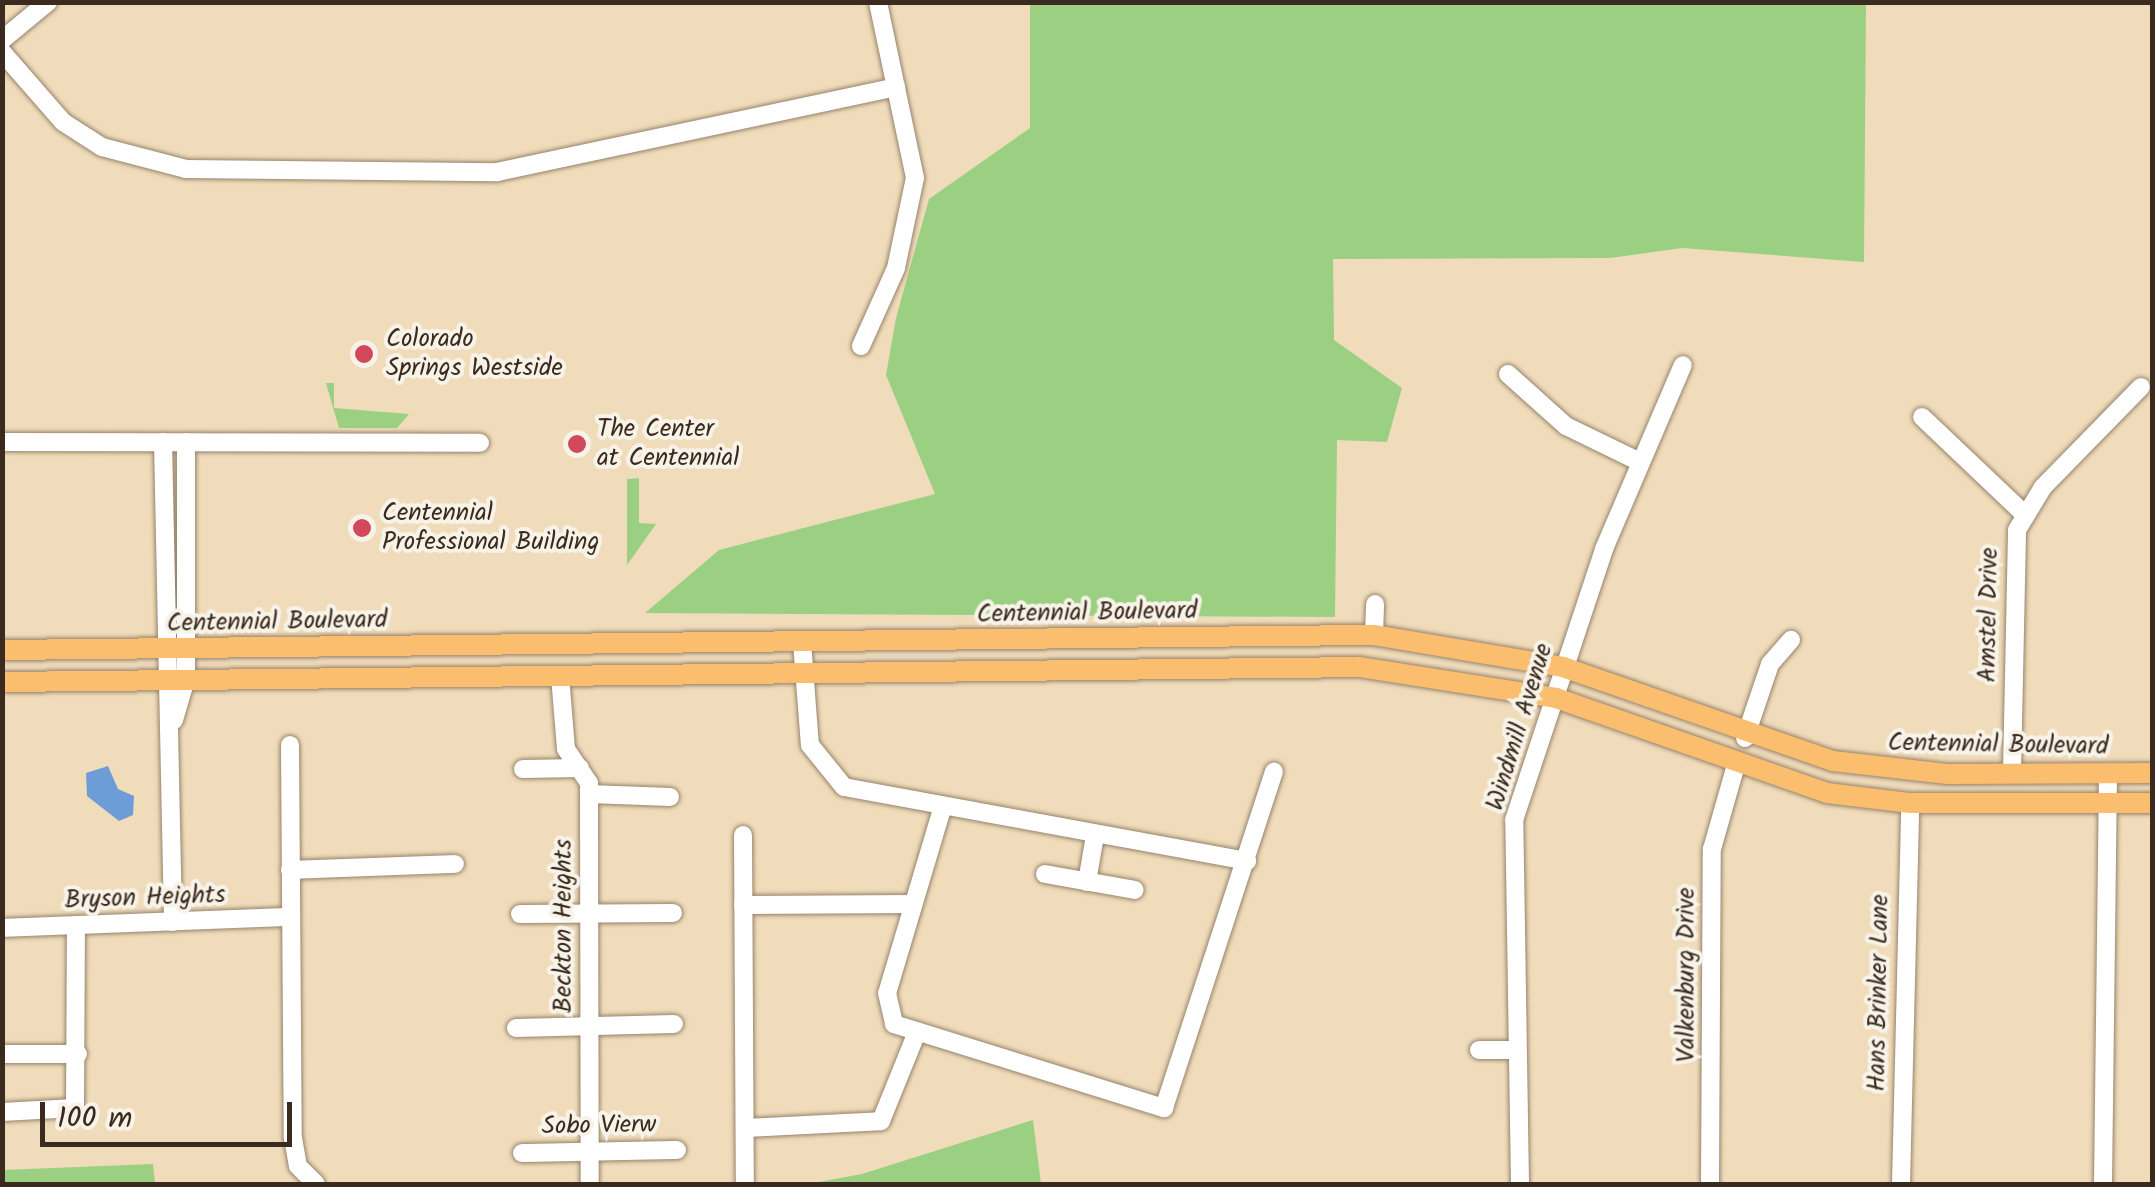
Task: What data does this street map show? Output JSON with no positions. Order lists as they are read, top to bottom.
{
  "streets": {
    "main road": ["Centennial Boulevard"],
    "street": [
      "Amstel Drive",
      "Windmill Avenue",
      "Bryson Heights",
      "Beckton Heights",
      "Valkenburg Drive",
      "Hans Brinker Lane",
      "Sobo Vierw"
    ]
  },
  "crossings": [
    ["Centennial Boulevard", "Amstel Drive"],
    ["Centennial Boulevard", "Windmill Avenue"],
    ["Beckton Heights", "Sobo Vierw"]
  ],
  "places": ["Colorado Springs Westside", "The Center at Centennial", "Centennial Professional Building"],
  "scale_bar": "100 m"
}
